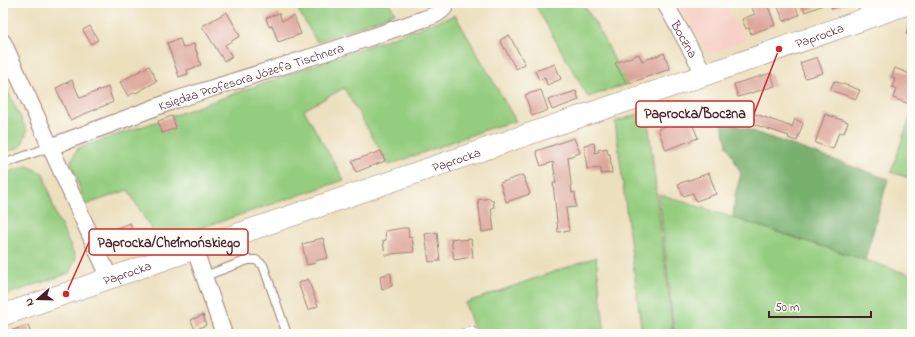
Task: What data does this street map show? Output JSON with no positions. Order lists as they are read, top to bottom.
{
  "streets": {
    "street": ["Paprocka", "Boczna", "Księdza Profesora Józefa Tischnera"]
  },
  "crossings": [
    ["Paprocka", "Boczna"]
  ],
  "places": ["Paprocka/Boczna", "Paprocka/Chełmońskiego"],
  "scale_bar": "50 m",
  "north": "left"
}
